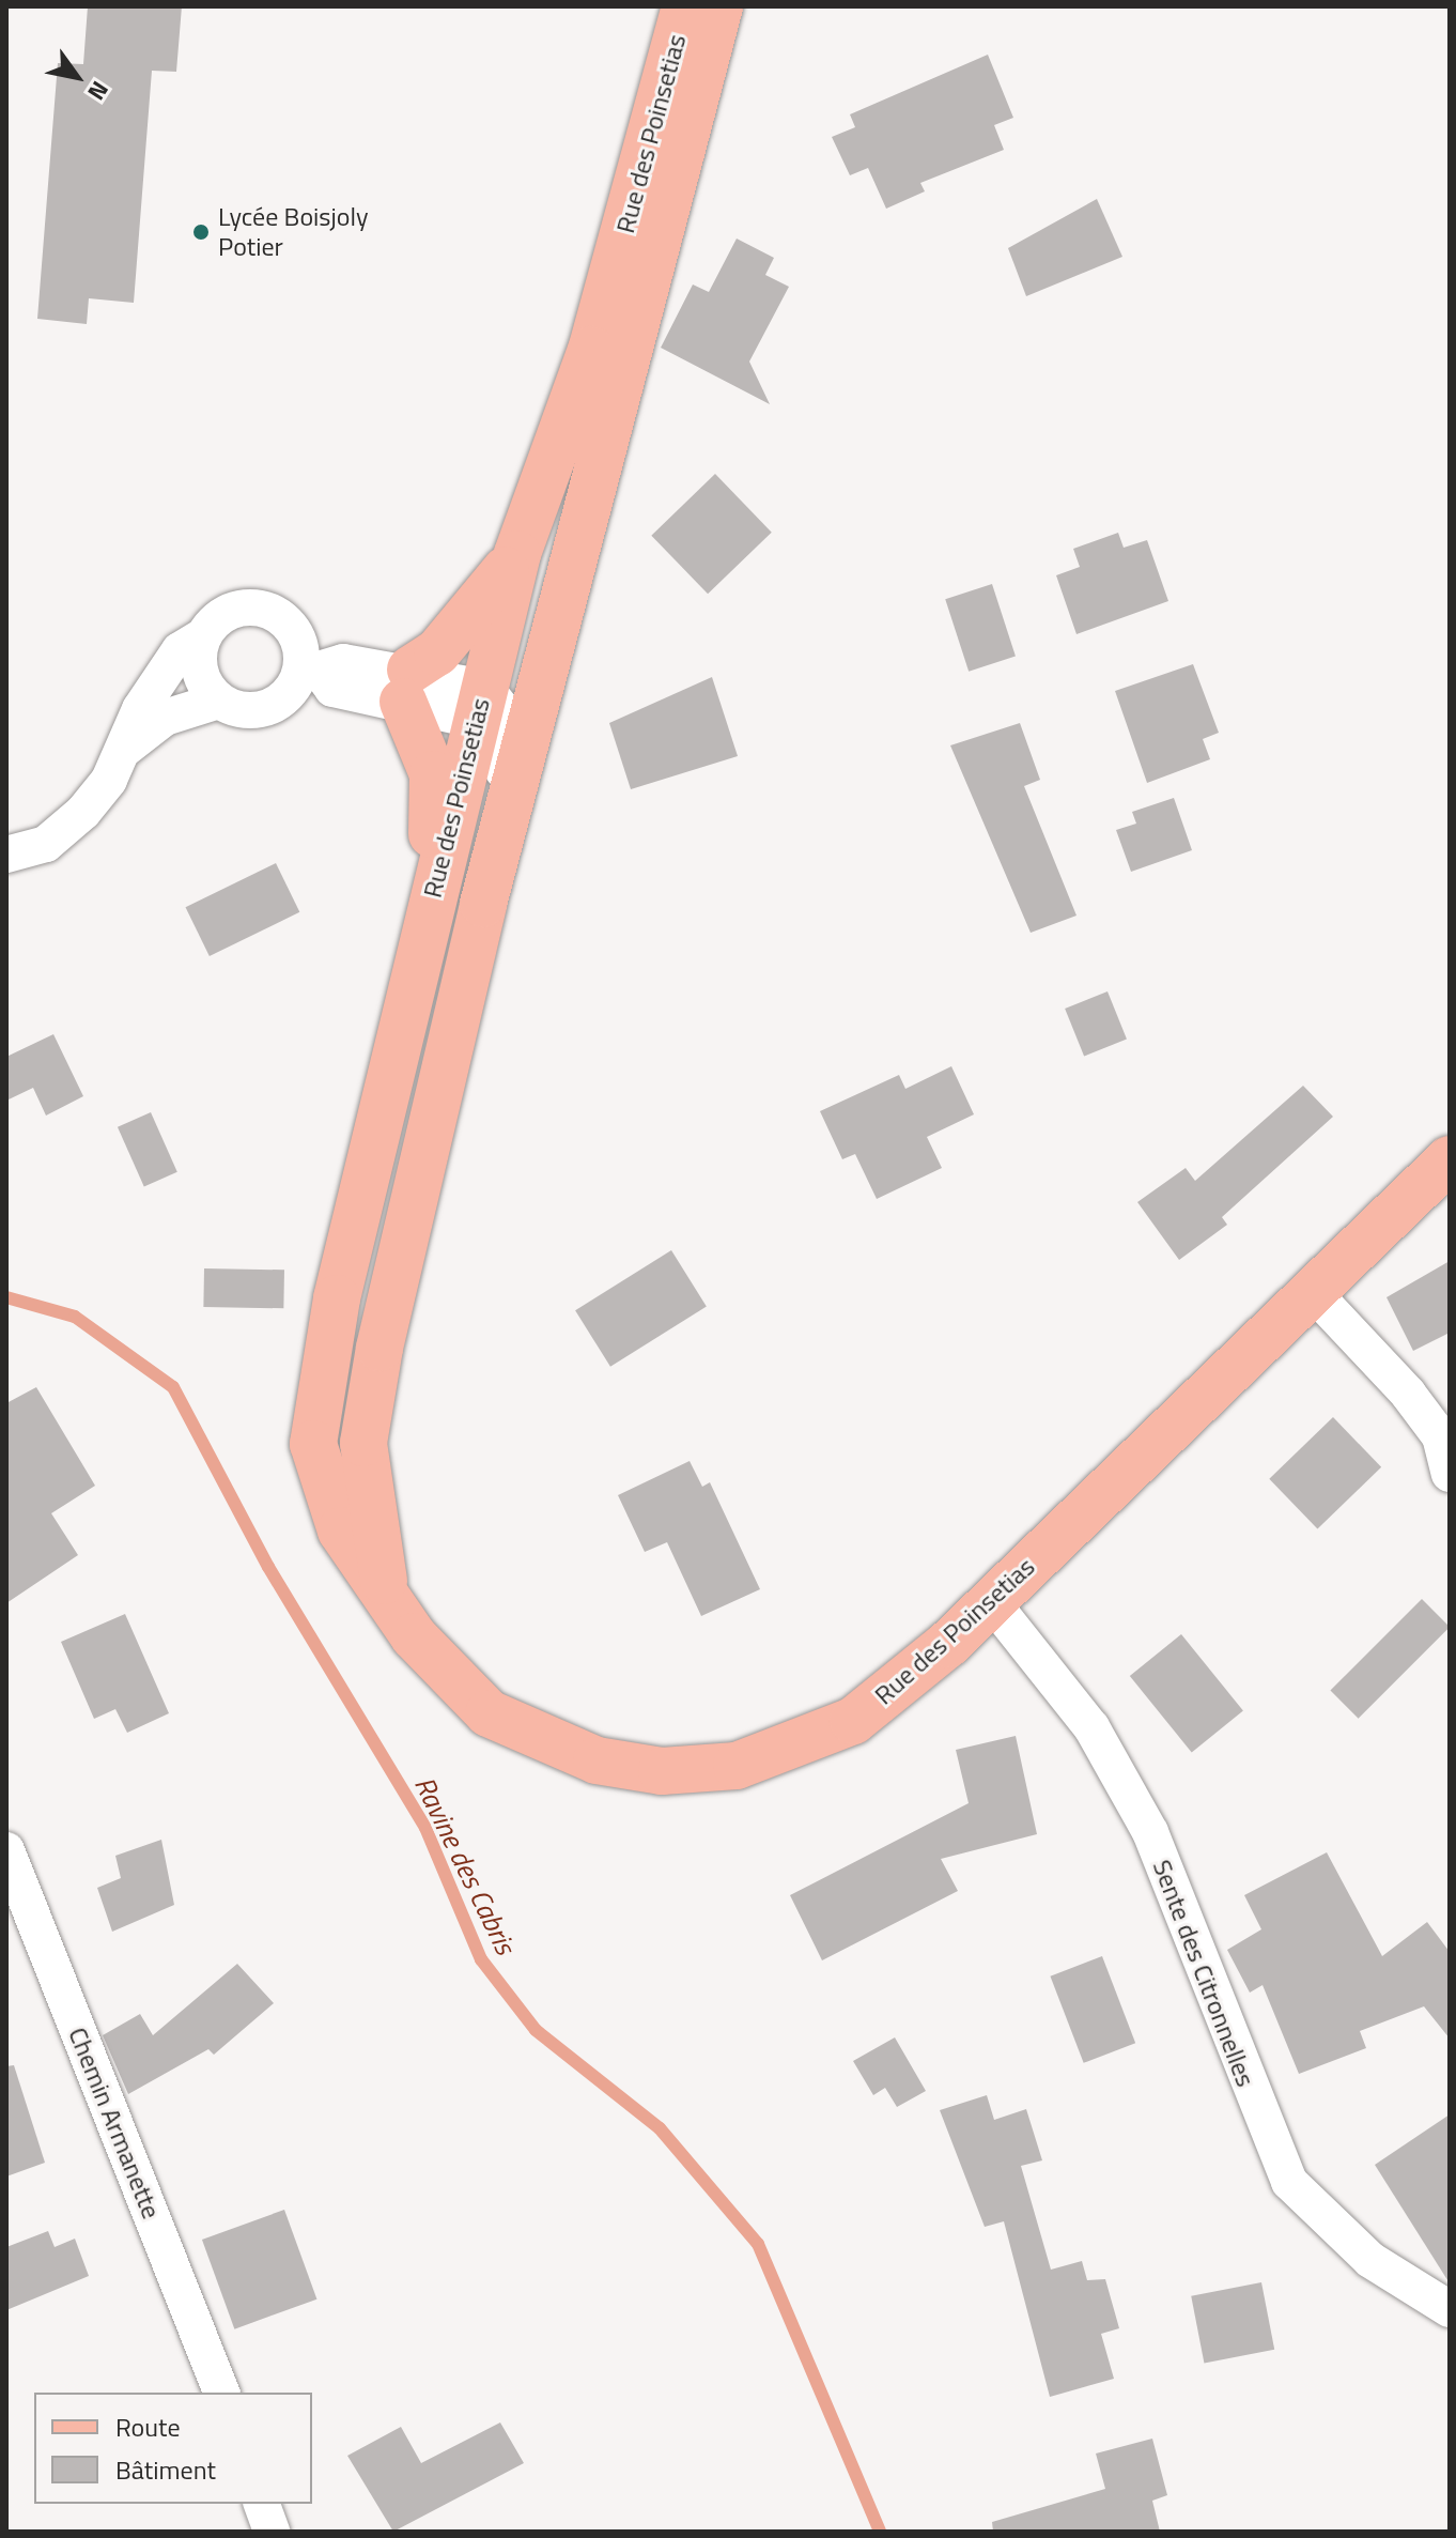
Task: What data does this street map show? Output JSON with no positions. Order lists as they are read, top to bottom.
{
  "streets": {
    "main road": ["Rue des Poinsetias"],
    "street": ["Sente des Citronnelles", "Chemin Armanette"]
  },
  "crossings": [
    ["Rue des Poinsetias", "Sente des Citronnelles"]
  ],
  "water": ["Ravine des Cabris"],
  "places": ["Lycée Boisjoly Potier"],
  "legend": ["Route", "Bâtiment"],
  "north": "bottom right"
}
